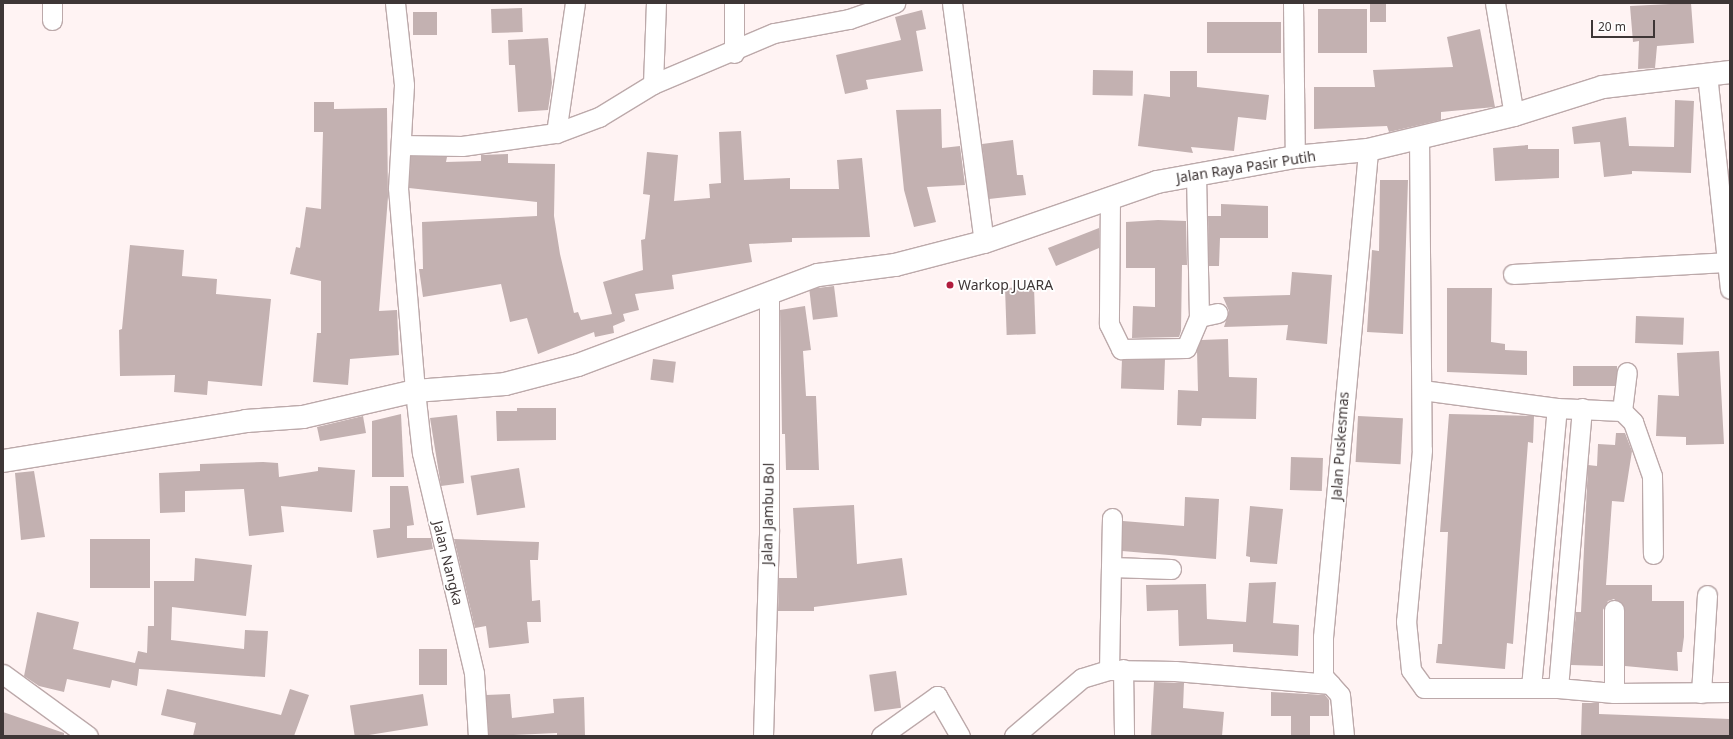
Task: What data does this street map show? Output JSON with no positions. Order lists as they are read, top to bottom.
{
  "streets": {
    "street": [
      "Jalan Raya Pasir Putih",
      "Jalan Puskesmas",
      "Jalan Jambu Bol",
      "Jalan Nangka"
    ]
  },
  "crossings": [
    ["Jalan Raya Pasir Putih", "Jalan Puskesmas"],
    ["Jalan Raya Pasir Putih", "Jalan Jambu Bol"],
    ["Jalan Raya Pasir Putih", "Jalan Nangka"]
  ],
  "places": ["Warkop JUARA"],
  "scale_bar": "20 m"
}
